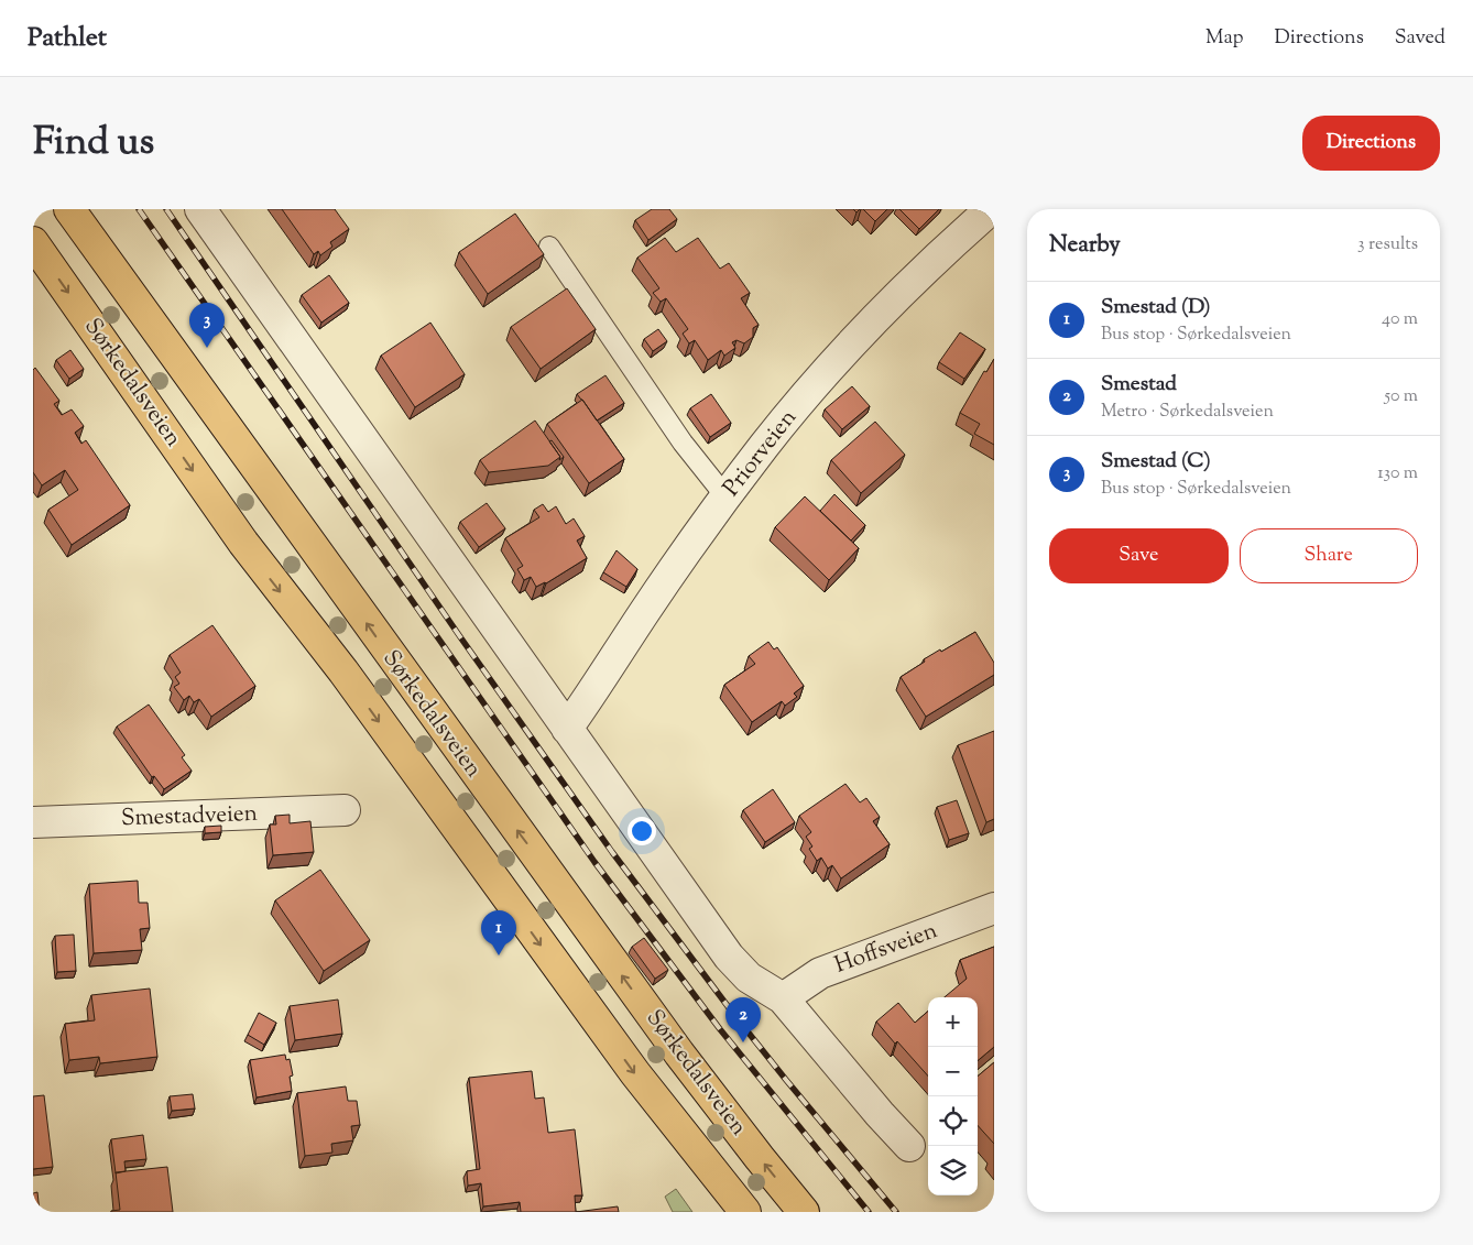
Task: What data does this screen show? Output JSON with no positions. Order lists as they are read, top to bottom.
{
  "streets": {
    "main road": ["Sørkedalsveien"],
    "street": ["Priorveien", "Smestadveien", "Hoffsveien"]
  },
  "page": {
    "header": "Pathlet",
    "nav": ["Map", "Directions", "Saved"],
    "title": "Find us",
    "buttons": [
      "Directions",
      ["Save", "Share"]
    ],
    "heading": ["Nearby", "3 results"],
    "list": [
      {
        "mark": "1",
        "name": "Smestad (D)",
        "note": "Bus stop · Sørkedalsveien",
        "value": "40 m"
      },
      {
        "mark": "2",
        "name": "Smestad",
        "note": "Metro · Sørkedalsveien",
        "value": "50 m"
      },
      {
        "mark": "3",
        "name": "Smestad (C)",
        "note": "Bus stop · Sørkedalsveien",
        "value": "130 m"
      }
    ],
    "pins": ["3", "1", "2"],
    "map_buttons": ["+", "−"]
  }
}
